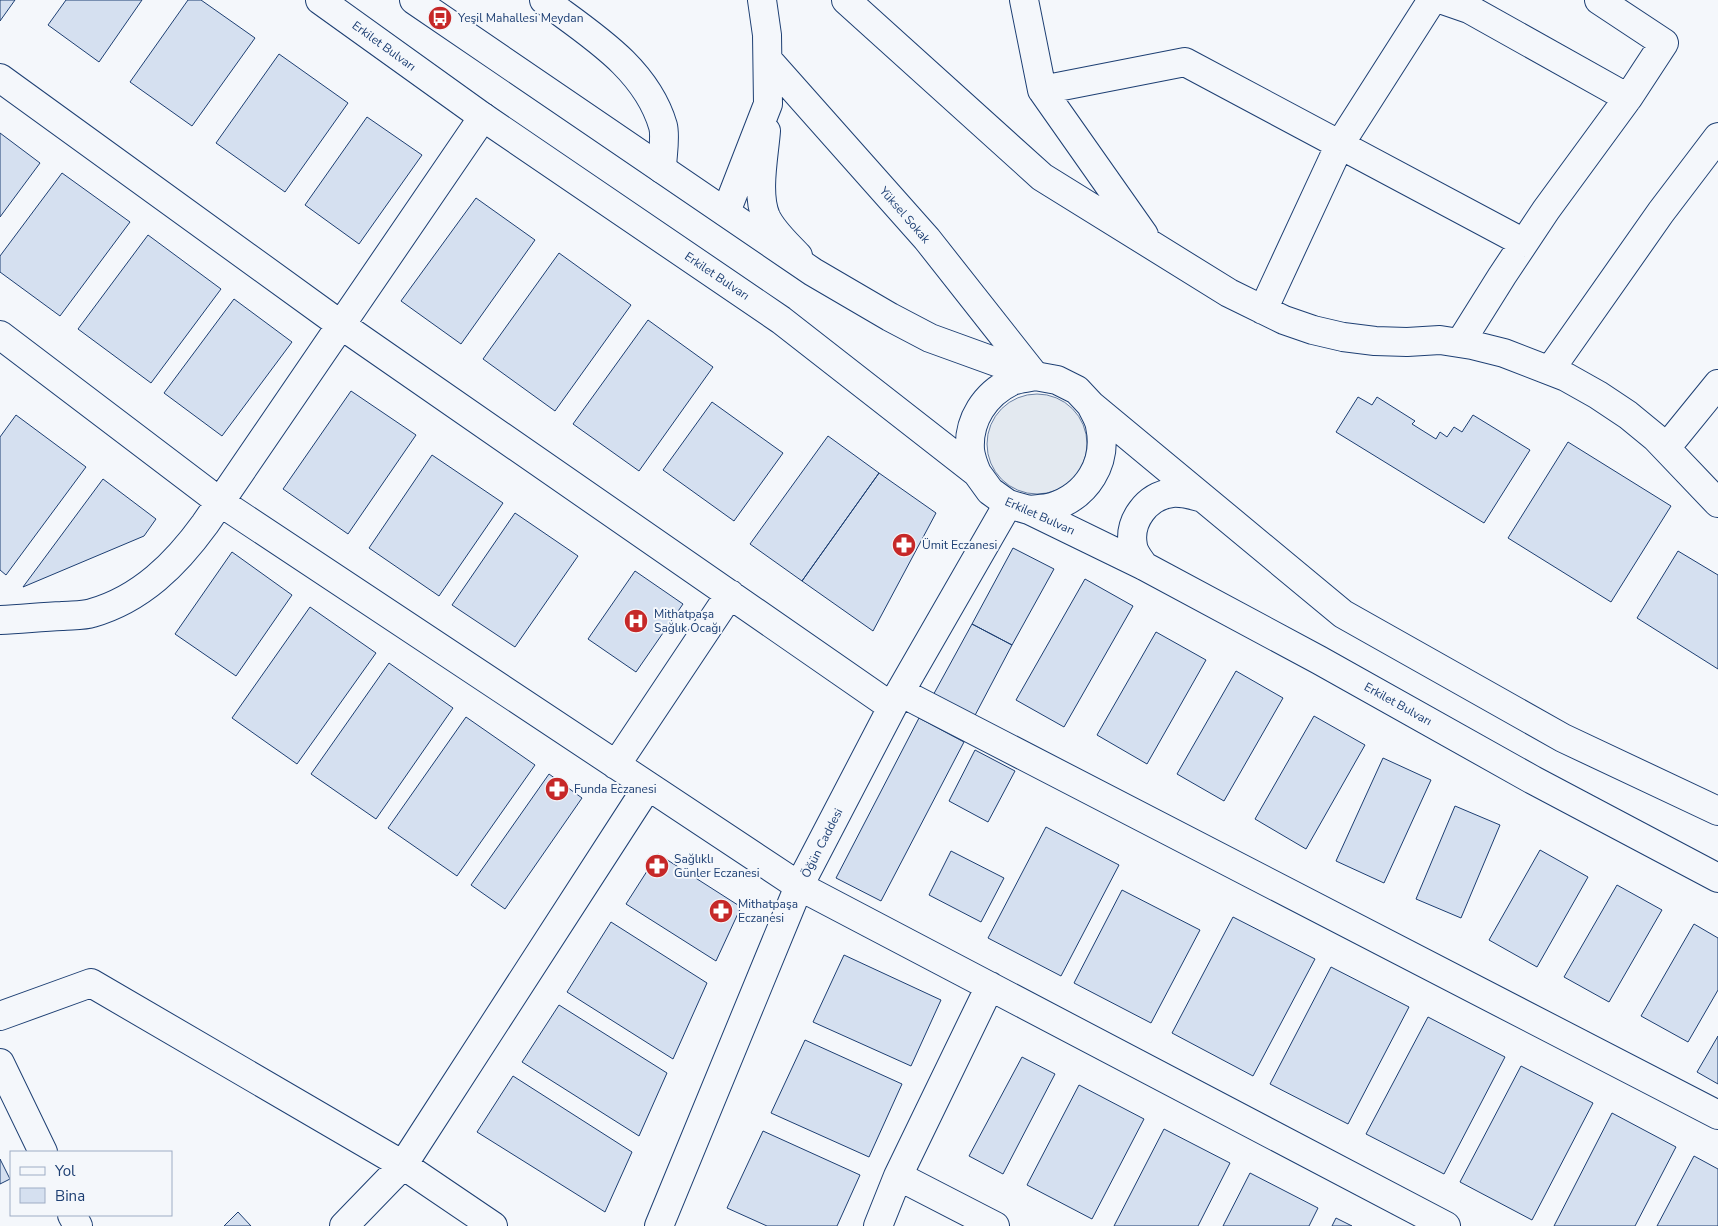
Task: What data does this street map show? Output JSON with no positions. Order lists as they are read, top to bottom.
{
  "streets": {
    "street": ["Erkilet Bulvarı", "Yüksel Sokak", "Öğün Caddesi"]
  },
  "crossings": [
    ["Erkilet Bulvarı", "Yüksel Sokak"],
    ["Erkilet Bulvarı", "Öğün Caddesi"],
    ["Yüksel Sokak", "Öğün Caddesi"]
  ],
  "places": {
    "bus stop": ["Yeşil Mahallesi Meydan"],
    "pharmacy": [
      "Ümit Eczanesi",
      "Funda Eczanesi",
      "Sağlıklı Günler Eczanesi",
      "Mithatpaşa Eczanesi"
    ],
    "hospital": ["Mithatpaşa Sağlık Ocağı"]
  },
  "legend": ["Yol", "Bina"]
}
